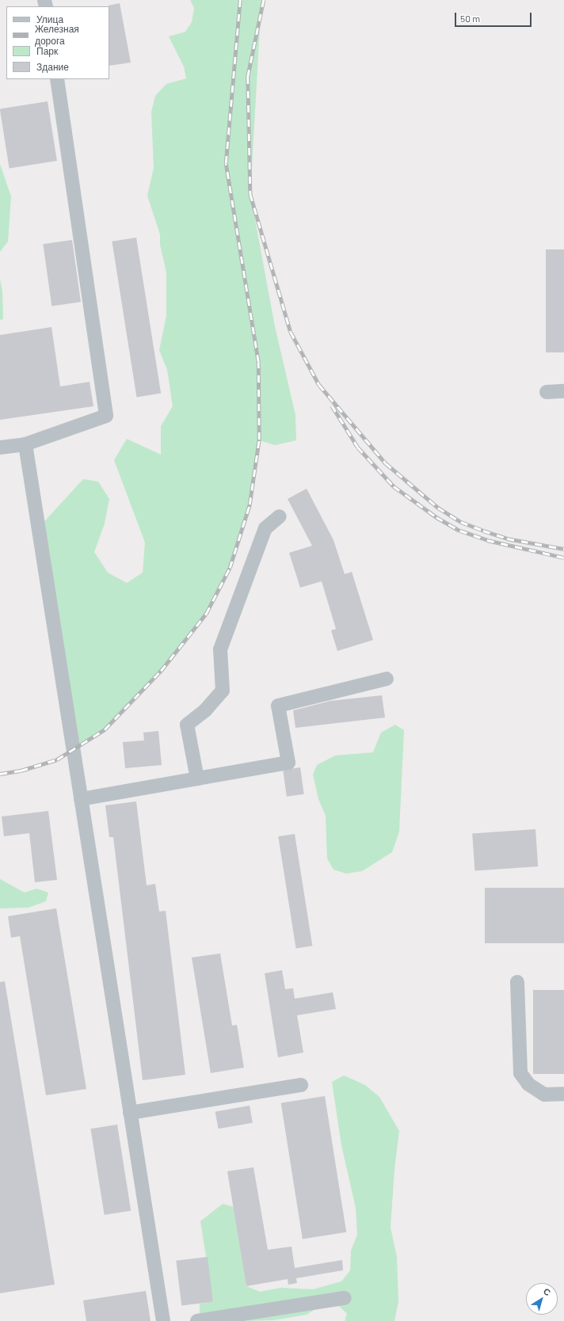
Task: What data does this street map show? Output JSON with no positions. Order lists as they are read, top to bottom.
{
  "legend": [
    "Улица",
    "Железная дорога",
    "Парк",
    "Здание"
  ],
  "scale_bar": "50 m",
  "north": "top right"
}
